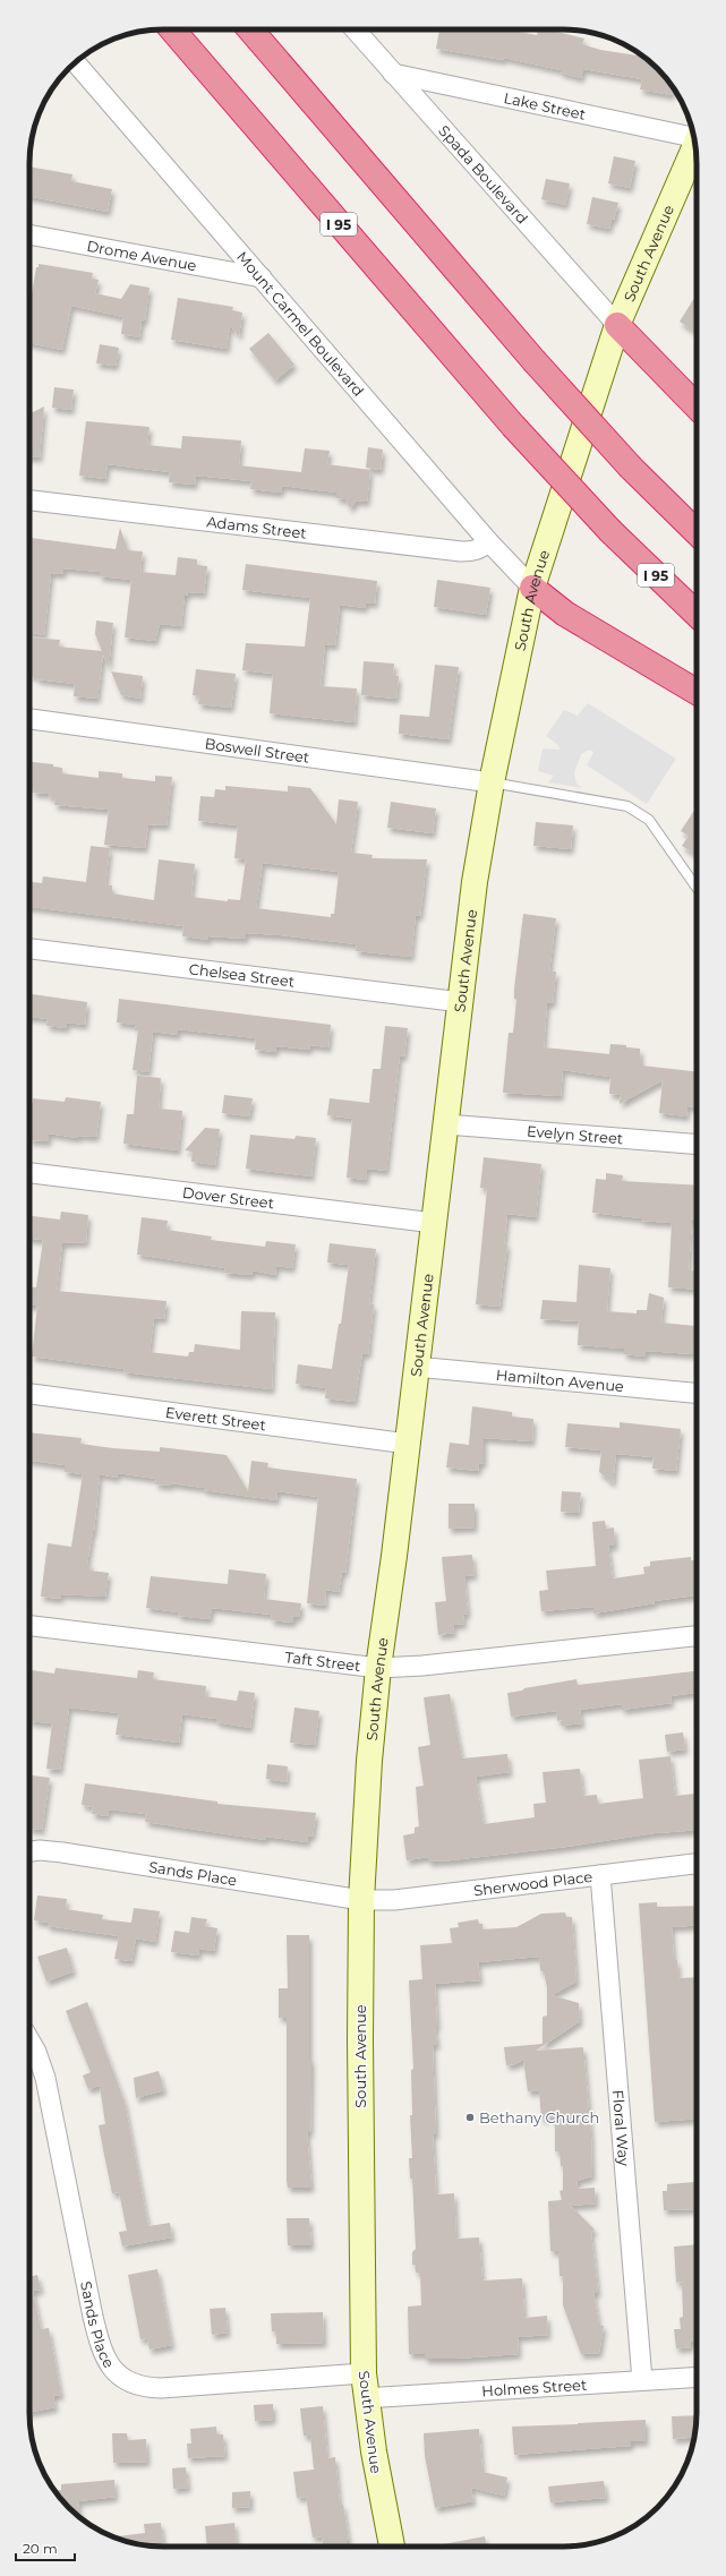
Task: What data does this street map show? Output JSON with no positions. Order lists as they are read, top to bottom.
{
  "streets": {
    "highway": ["I 95"],
    "main road": ["South Avenue"],
    "street": [
      "Lake Street",
      "Spada Boulevard",
      "Drome Avenue",
      "Mount Carmel Boulevard",
      "Adams Street",
      "Boswell Street",
      "Chelsea Street",
      "Evelyn Street",
      "Dover Street",
      "Hamilton Avenue",
      "Everett Street",
      "Taft Street",
      "Sands Place",
      "Sherwood Place",
      "Floral Way",
      "Holmes Street"
    ]
  },
  "crossings": [
    ["Lake Street", "Spada Boulevard"],
    ["Spada Boulevard", "South Avenue"],
    ["South Avenue", "Mount Carmel Boulevard"],
    ["South Avenue", "Boswell Street"],
    ["South Avenue", "Chelsea Street"],
    ["South Avenue", "Evelyn Street"],
    ["South Avenue", "Dover Street"],
    ["South Avenue", "Hamilton Avenue"],
    ["South Avenue", "Everett Street"],
    ["South Avenue", "Taft Street"],
    ["South Avenue", "Sands Place"],
    ["South Avenue", "Sherwood Place"],
    ["South Avenue", "Holmes Street"],
    ["Drome Avenue", "Mount Carmel Boulevard"],
    ["Mount Carmel Boulevard", "Adams Street"],
    ["Sands Place", "Sherwood Place"],
    ["Sherwood Place", "Floral Way"],
    ["Floral Way", "Holmes Street"]
  ],
  "places": ["Bethany Church"],
  "scale_bar": "20 m"
}
